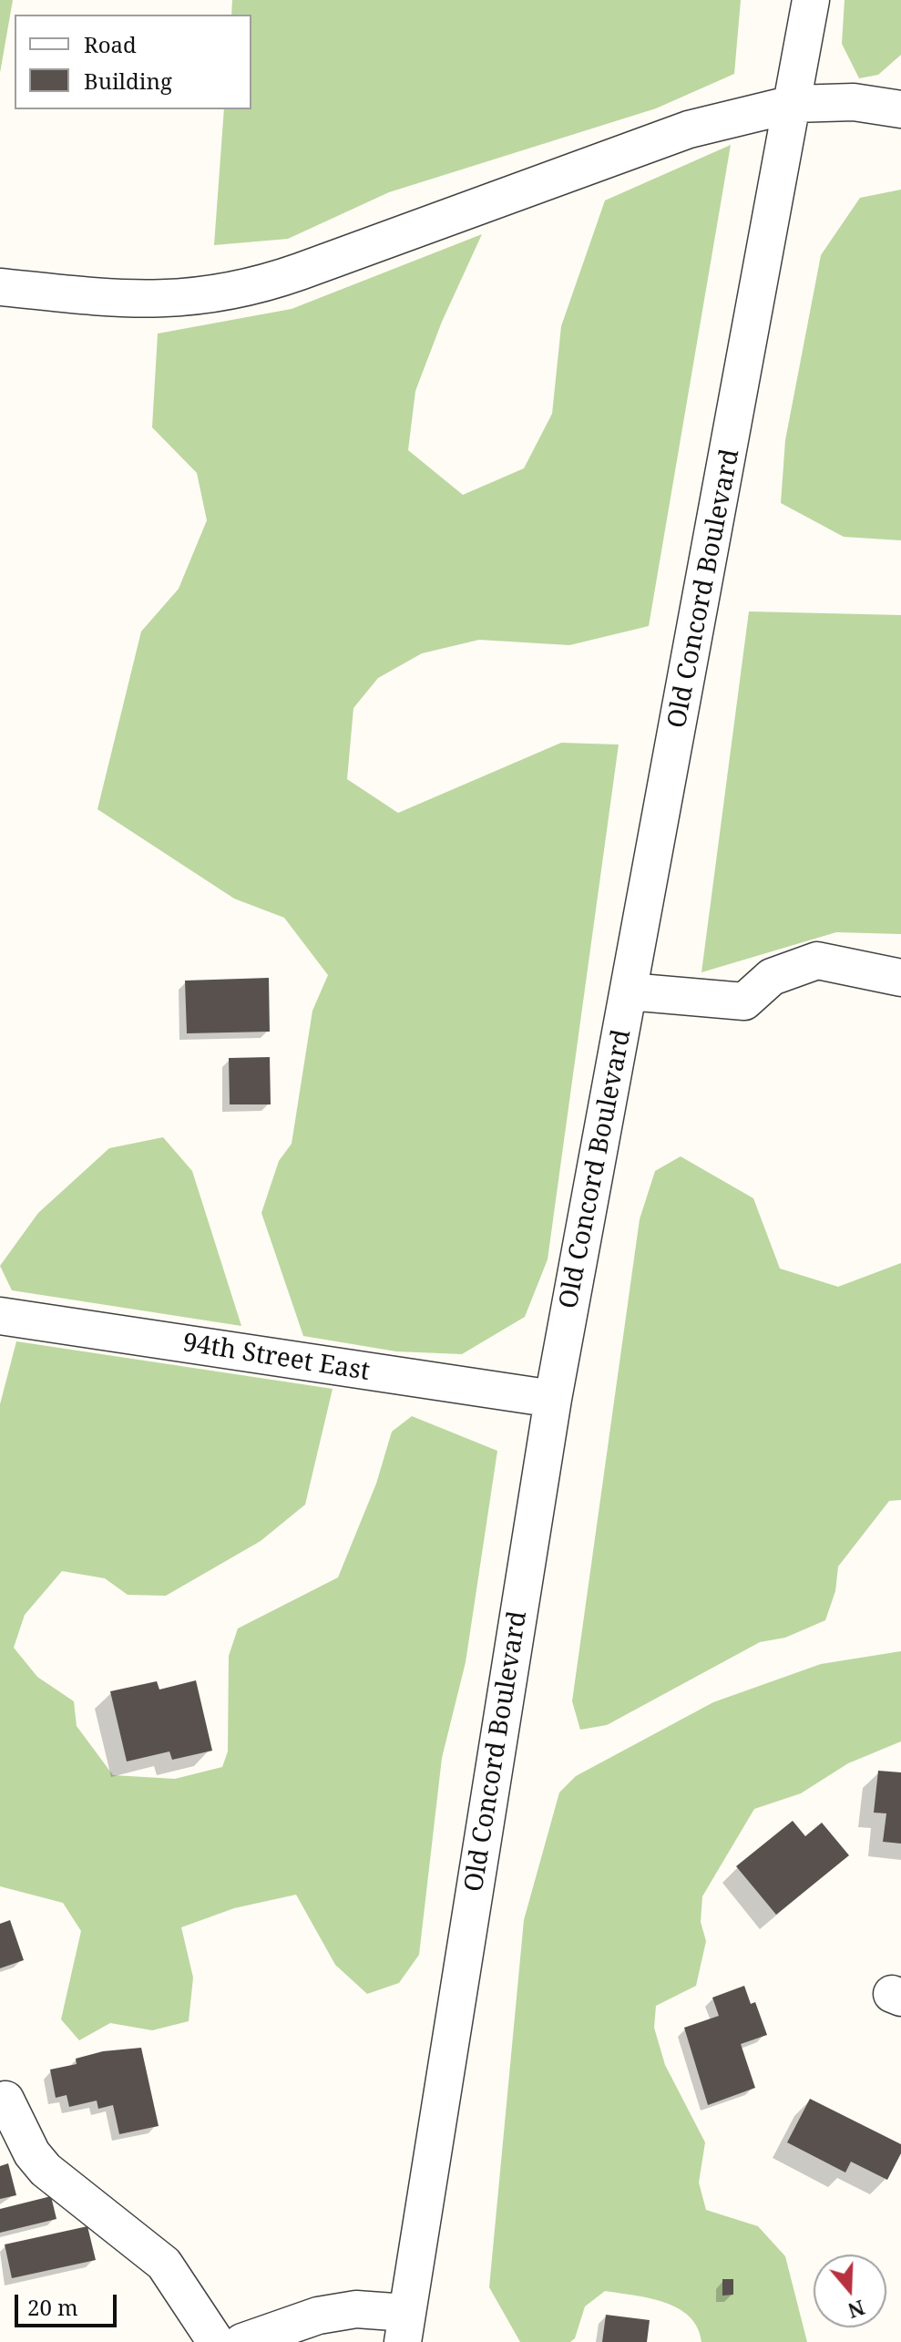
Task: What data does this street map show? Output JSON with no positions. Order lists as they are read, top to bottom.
{
  "streets": {
    "street": ["Old Concord Boulevard", "94th Street East"]
  },
  "crossings": [
    ["Old Concord Boulevard", "94th Street East"]
  ],
  "legend": ["Road", "Building"],
  "scale_bar": "20 m",
  "north": "bottom"
}
